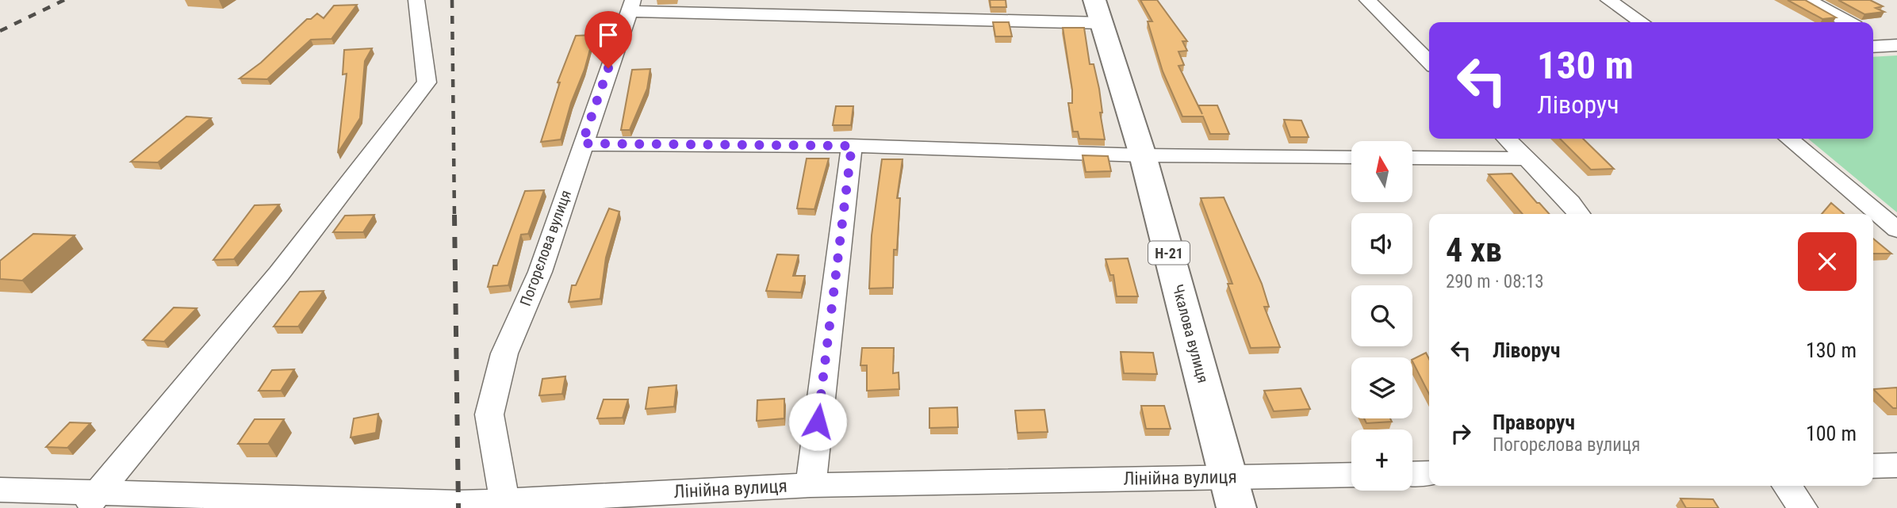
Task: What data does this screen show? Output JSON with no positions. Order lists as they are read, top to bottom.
{
  "streets": {
    "main road": ["Н-21", "Чкалова вулиця"],
    "street": ["Погорєлова вулиця", "Лінійна вулиця"]
  },
  "crossings": [
    ["Погорєлова вулиця", "Лінійна вулиця"],
    ["Чкалова вулиця", "Лінійна вулиця"]
  ],
  "north": "top",
  "page": {
    "turn": ["130 m", "Ліворуч"],
    "map_buttons": "+",
    "heading": ["4 хв", "290 m · 08:13"],
    "list": [
      {
        "name": "Ліворуч",
        "value": "130 m"
      },
      {
        "name": "Праворуч",
        "note": "Погорєлова вулиця",
        "value": "100 m"
      }
    ]
  }
}
